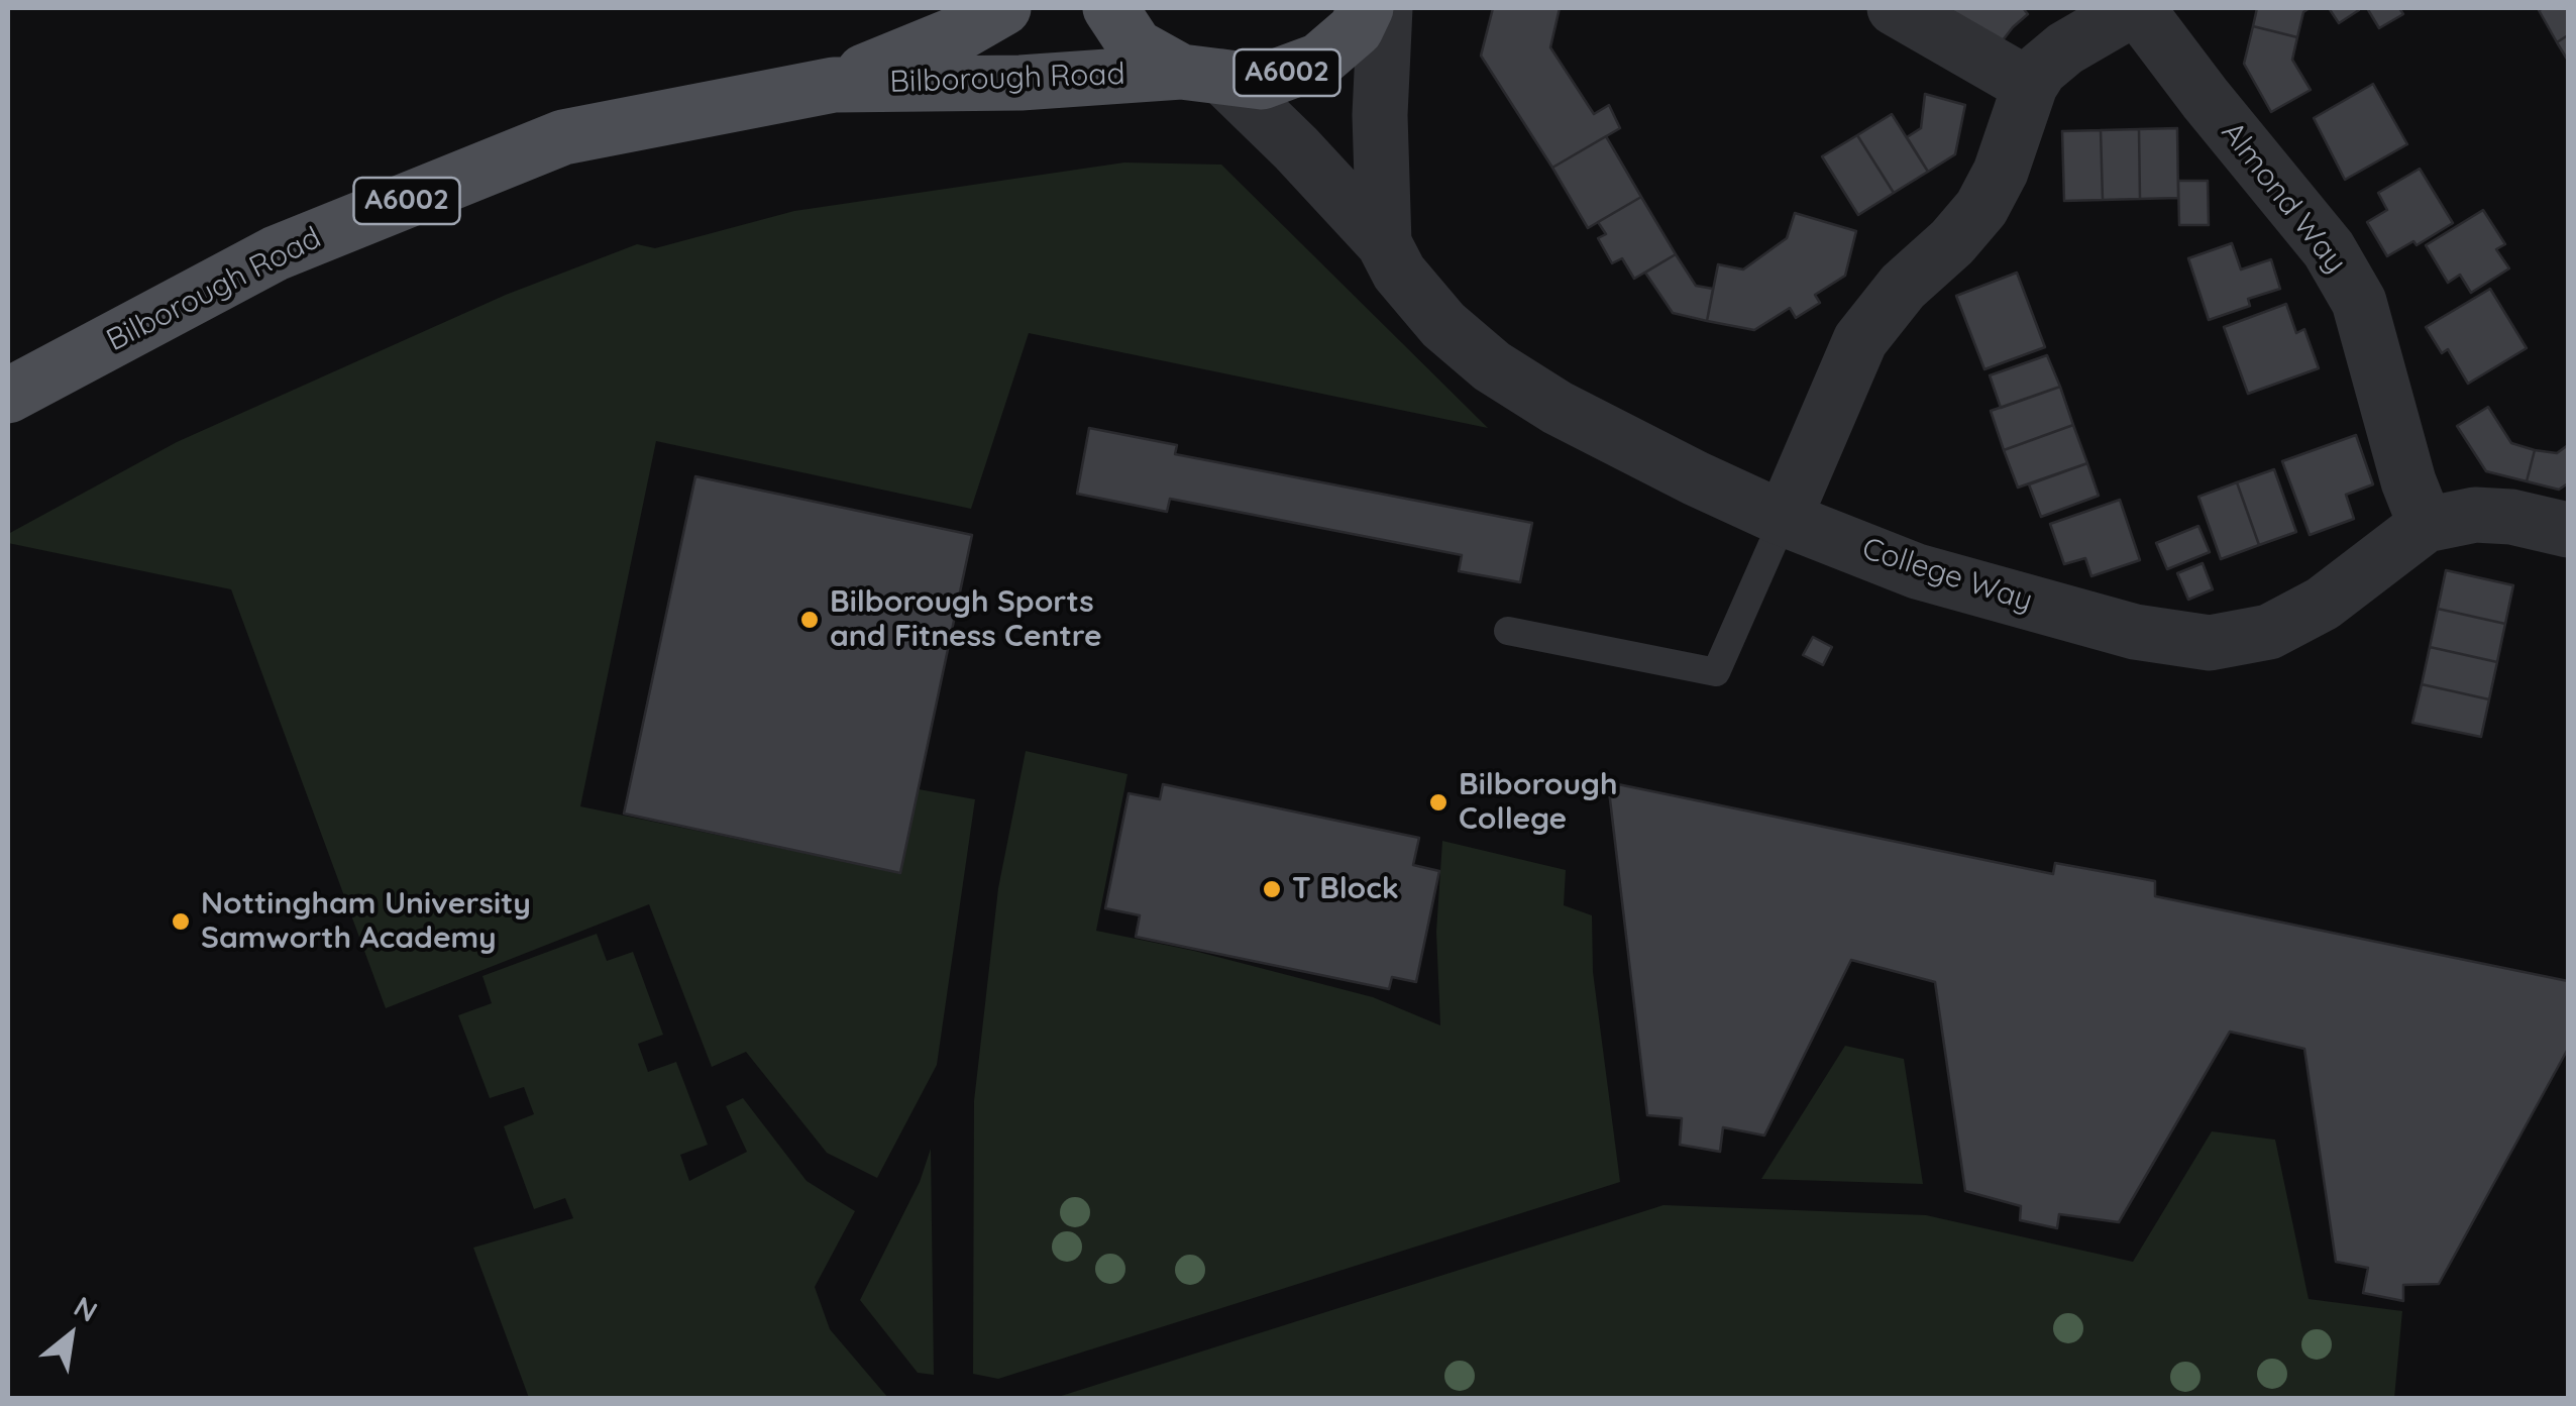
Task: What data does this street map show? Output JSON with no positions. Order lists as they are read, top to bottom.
{
  "streets": {
    "main road": ["A6002", "Bilborough Road"],
    "street": ["Almond Way", "College Way"]
  },
  "crossings": [
    ["Bilborough Road", "College Way"],
    ["Almond Way", "College Way"]
  ],
  "places": [
    "Bilborough Sports and Fitness Centre",
    "Bilborough College",
    "T Block",
    "Nottingham University Samworth Academy"
  ],
  "north": "top right"
}
